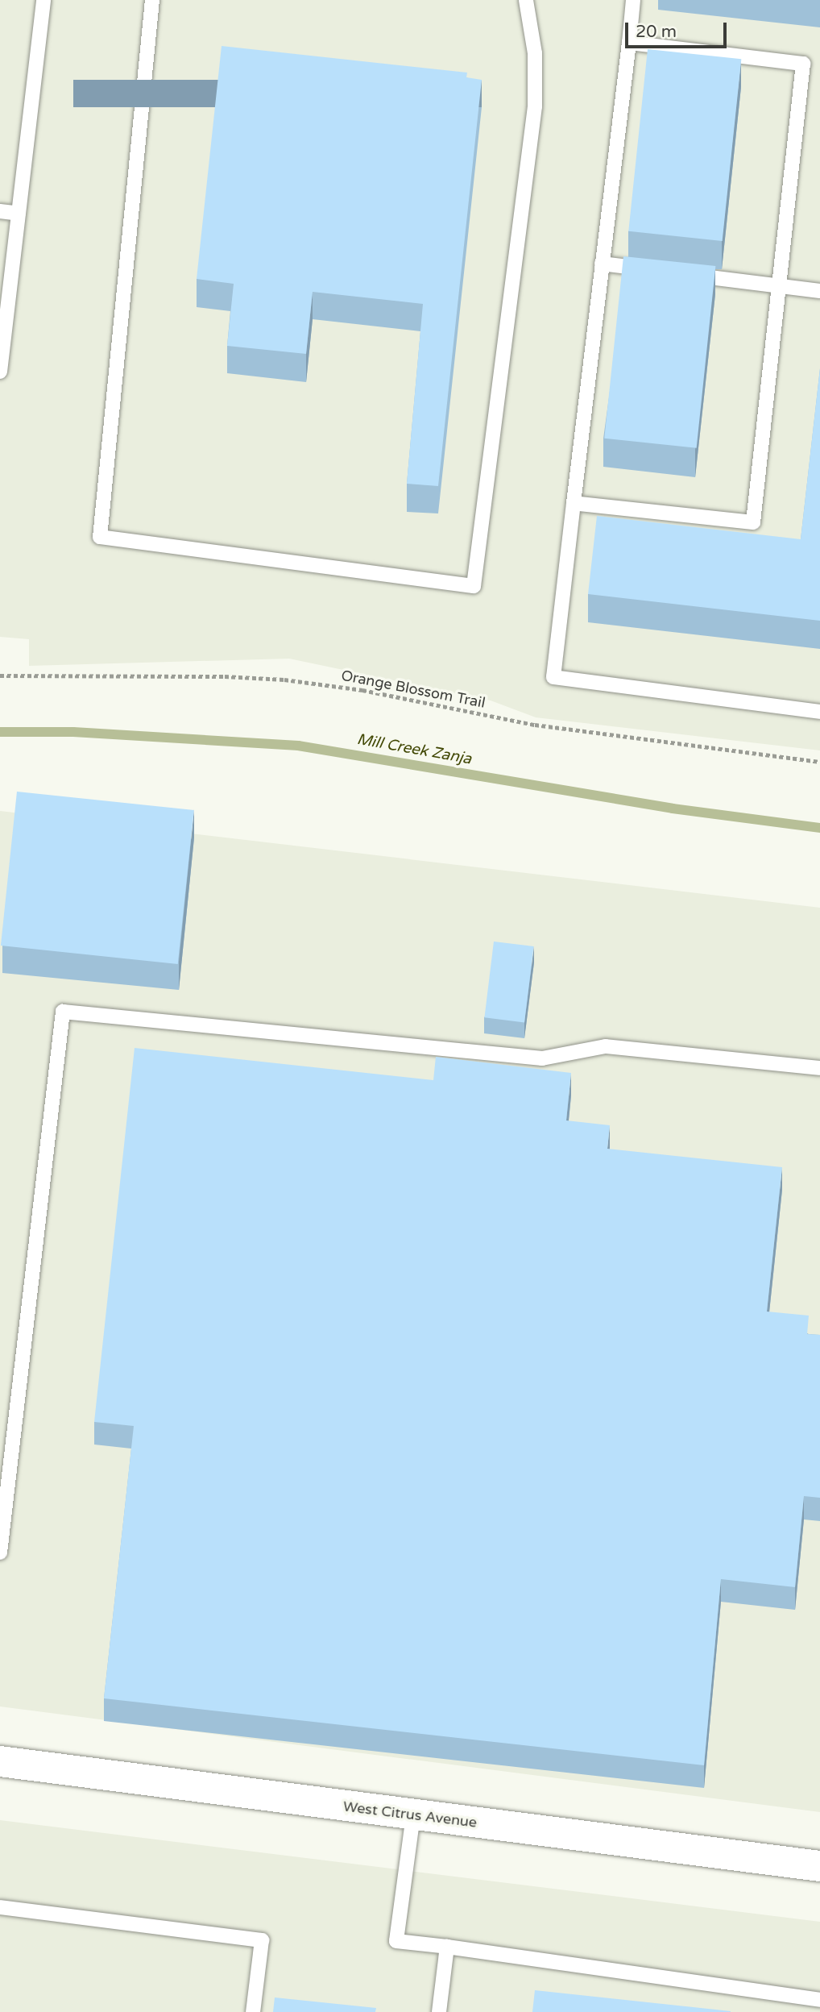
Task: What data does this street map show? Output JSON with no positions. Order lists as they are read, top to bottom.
{
  "streets": {
    "street": ["West Citrus Avenue"],
    "path": ["Orange Blossom Trail"]
  },
  "water": ["Mill Creek Zanja"],
  "scale_bar": "20 m"
}
